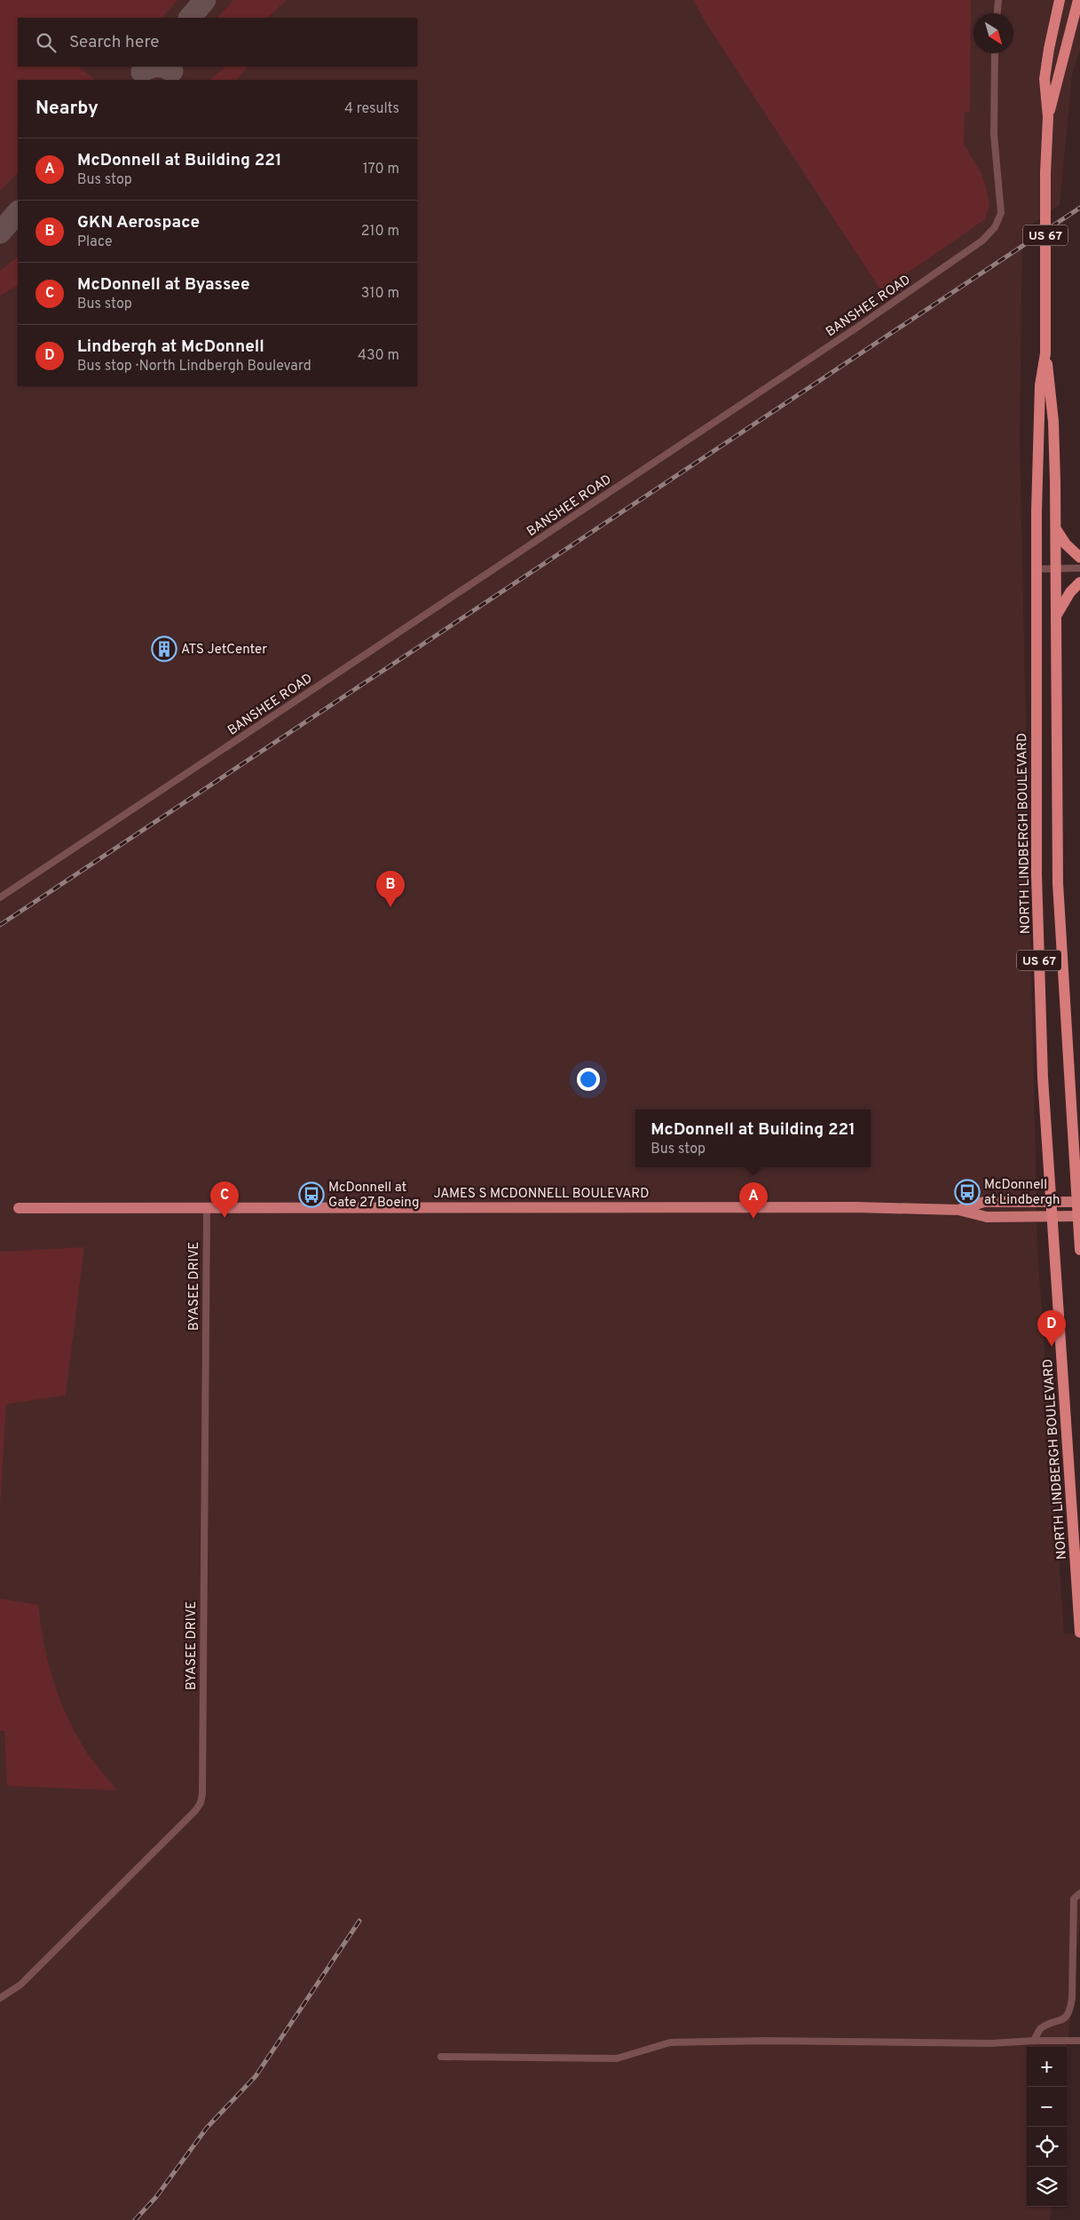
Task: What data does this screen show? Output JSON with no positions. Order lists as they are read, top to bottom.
{
  "streets": {
    "highway": ["US 67", "NORTH LINDBERGH BOULEVARD"],
    "main road": ["JAMES S MCDONNELL BOULEVARD"],
    "street": ["BANSHEE ROAD", "BYASEE DRIVE"]
  },
  "crossings": [
    ["NORTH LINDBERGH BOULEVARD", "JAMES S MCDONNELL BOULEVARD"],
    ["JAMES S MCDONNELL BOULEVARD", "BYASEE DRIVE"]
  ],
  "places": {
    "building": ["ATS JetCenter"],
    "bus stop": ["McDonnell at Lindbergh", "McDonnell at Gate 27 Boeing"]
  },
  "north": "bottom right",
  "page": {
    "search": "Search here",
    "heading": ["Nearby", "4 results"],
    "list": [
      {
        "mark": "A",
        "name": "McDonnell at Building 221",
        "note": "Bus stop",
        "value": "170 m"
      },
      {
        "mark": "B",
        "name": "GKN Aerospace",
        "note": "Place",
        "value": "210 m"
      },
      {
        "mark": "C",
        "name": "McDonnell at Byassee",
        "note": "Bus stop",
        "value": "310 m"
      },
      {
        "mark": "D",
        "name": "Lindbergh at McDonnell",
        "note": "Bus stop · North Lindbergh Boulevard",
        "value": "430 m"
      }
    ],
    "pins": [
      "B",
      "C",
      "A",
      "D"
    ],
    "popup": ["McDonnell at Building 221", "Bus stop"],
    "map_buttons": ["+", "−"]
  }
}
